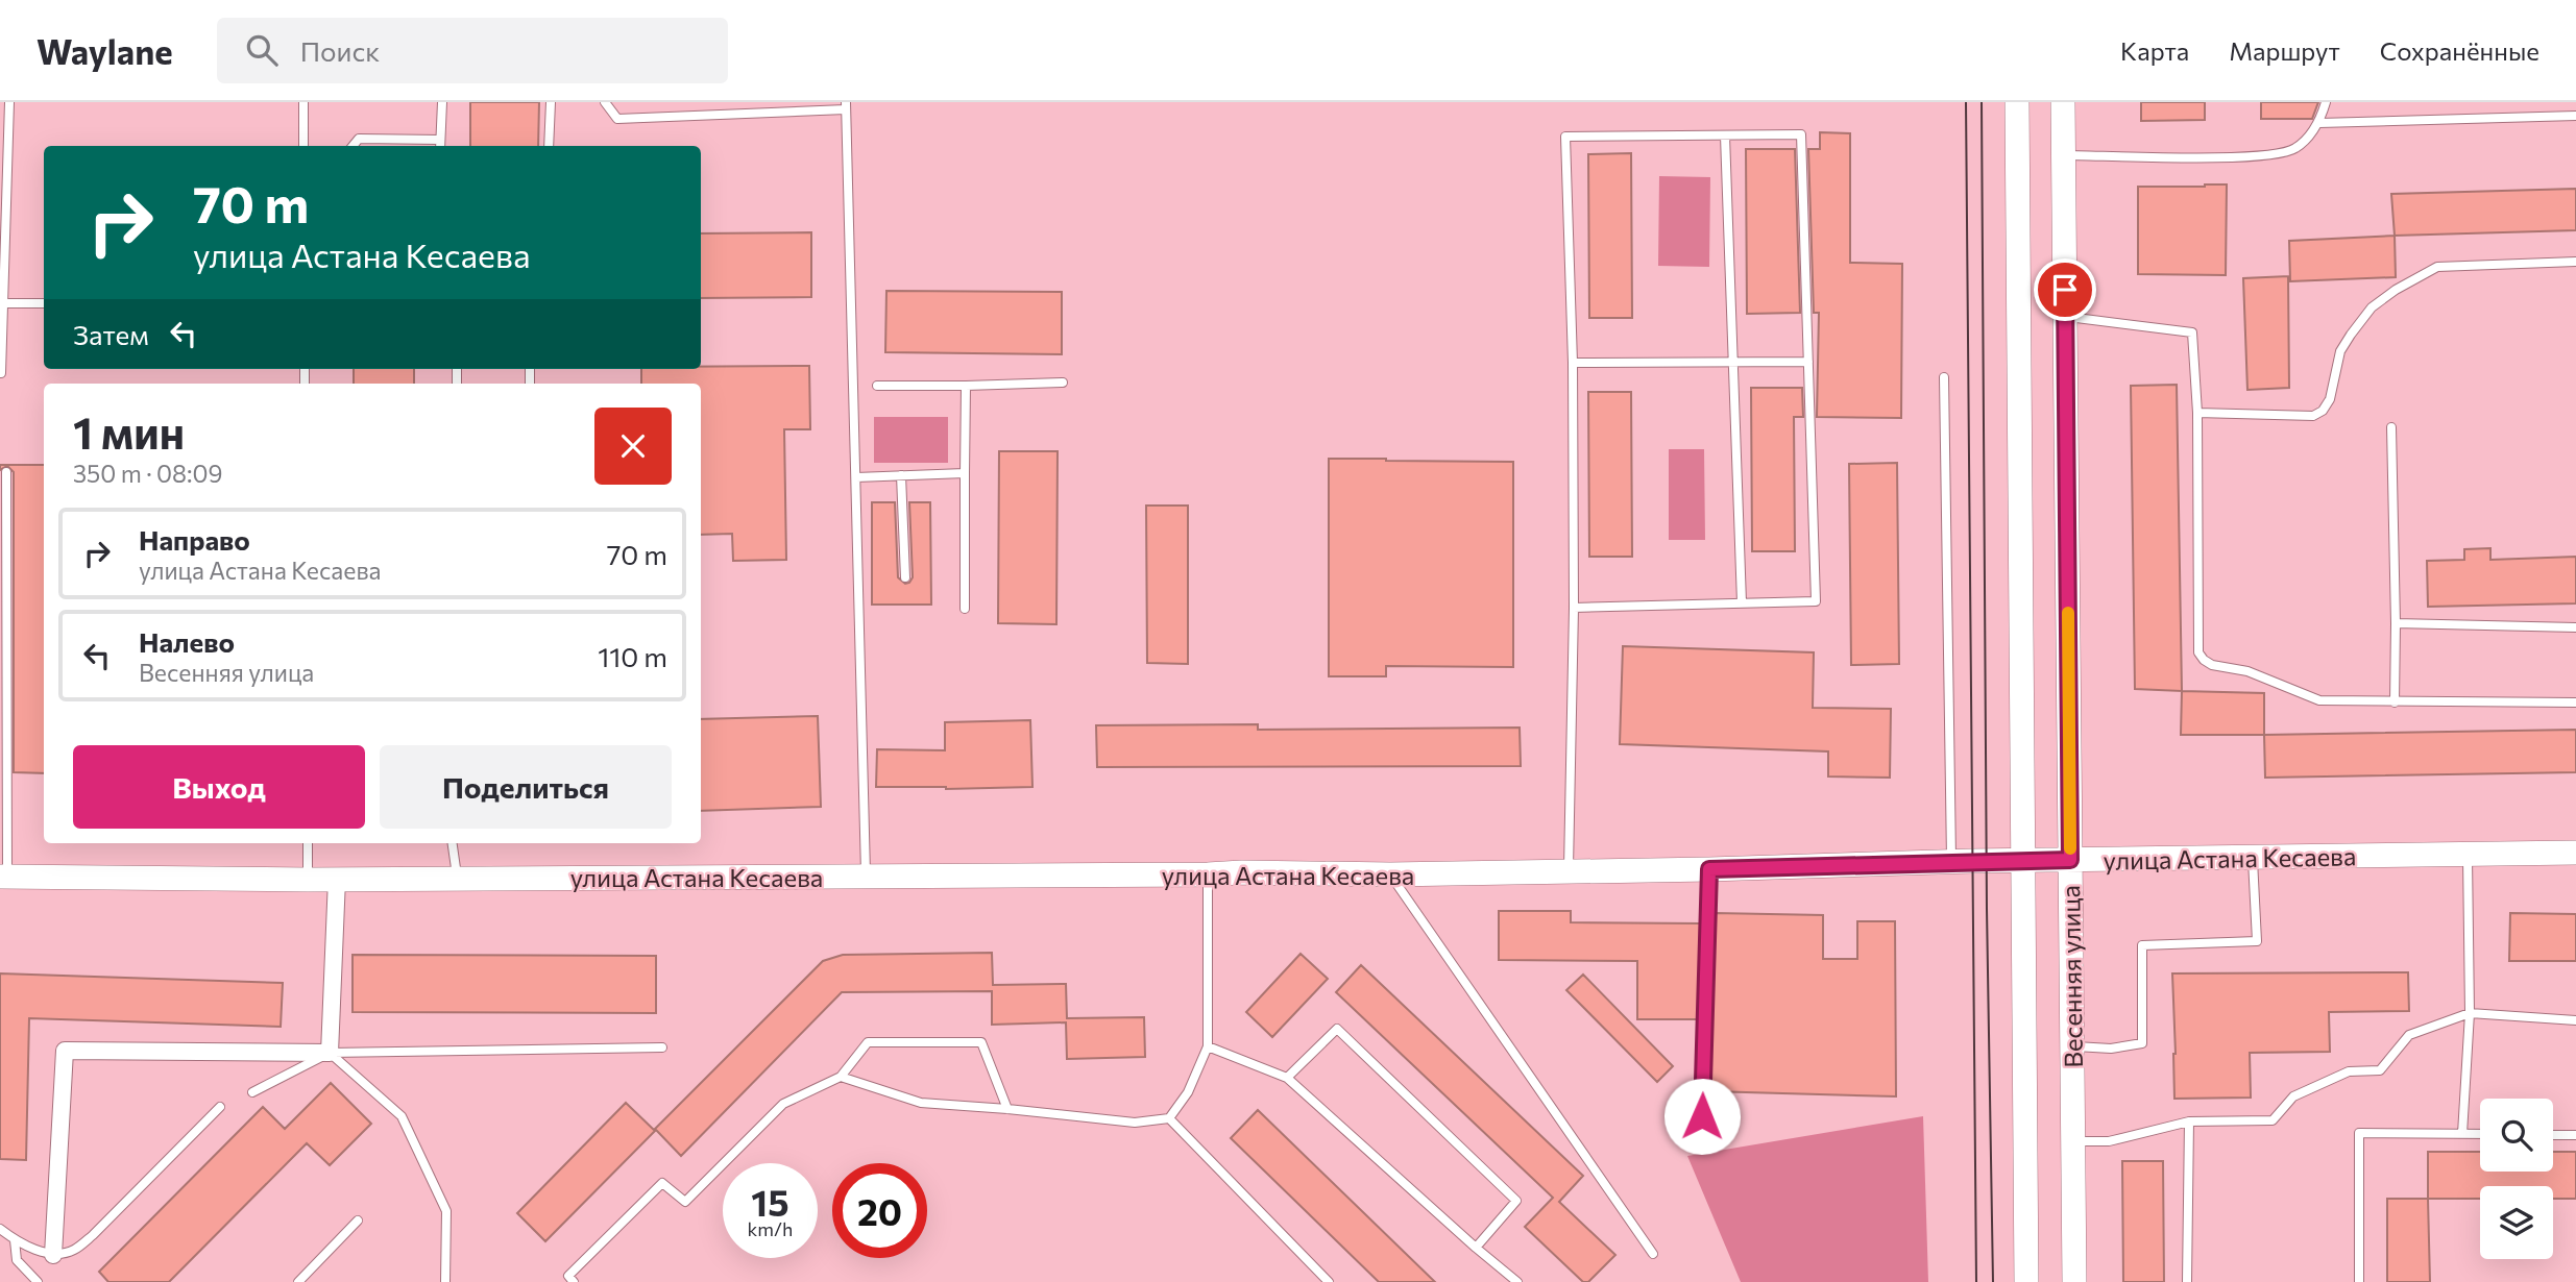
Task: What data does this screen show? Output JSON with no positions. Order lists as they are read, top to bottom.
{
  "streets": {
    "street": ["улица Астана Кесаева", "Весенняя улица"]
  },
  "crossings": [
    ["улица Астана Кесаева", "Весенняя улица"]
  ],
  "page": {
    "header": "Waylane",
    "search": "Поиск",
    "nav": ["Карта", "Маршрут", "Сохранённые"],
    "turn": ["70 m", "улица Астана Кесаева"],
    "then": "Затем",
    "heading": ["1 мин", "350 m · 08:09"],
    "list": [
      {
        "name": "Направо",
        "note": "улица Астана Кесаева",
        "value": "70 m"
      },
      {
        "name": "Налево",
        "note": "Весенняя улица",
        "value": "110 m"
      }
    ],
    "buttons": ["Выход", "Поделиться"],
    "speed": "15 km/h",
    "limit": "20"
  }
}
